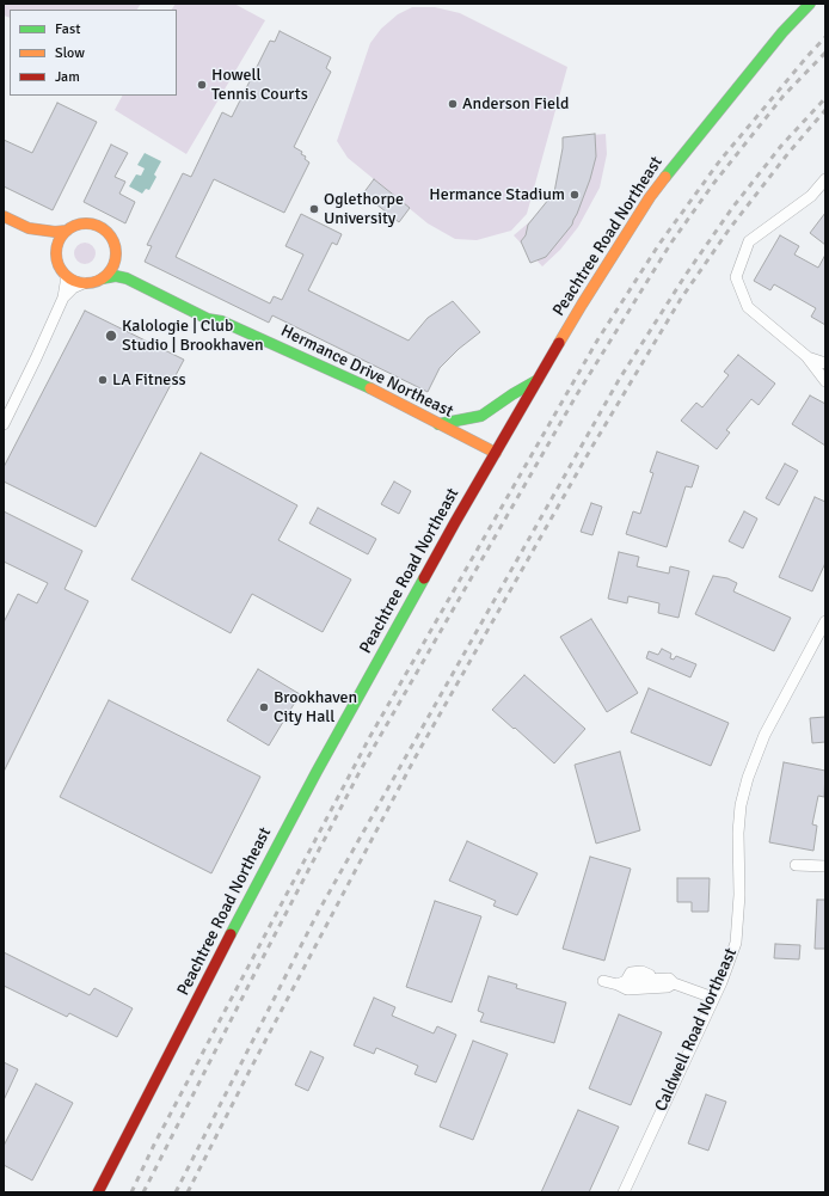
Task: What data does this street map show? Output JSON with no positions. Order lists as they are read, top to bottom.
{
  "streets": {
    "main road": ["Peachtree Road Northeast", "Hermance Drive Northeast"],
    "street": ["Caldwell Road Northeast"]
  },
  "crossings": [
    ["Peachtree Road Northeast", "Hermance Drive Northeast"]
  ],
  "places": [
    "Howell Tennis Courts",
    "Anderson Field",
    "Hermance Stadium",
    "Oglethorpe University",
    "Kalologie | Club Studio | Brookhaven",
    "LA Fitness",
    "Brookhaven City Hall"
  ],
  "legend": ["Fast", "Slow", "Jam"]
}
